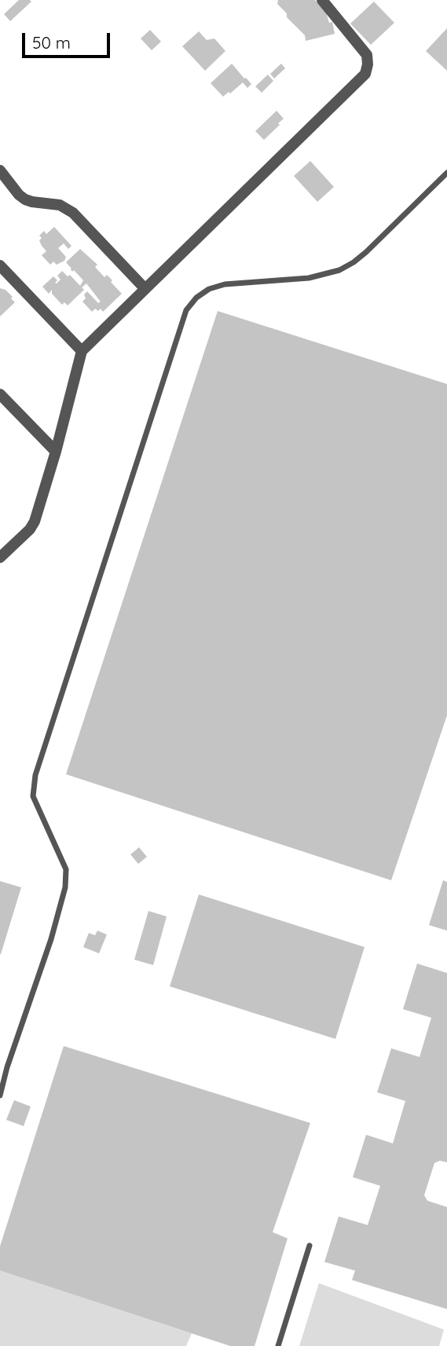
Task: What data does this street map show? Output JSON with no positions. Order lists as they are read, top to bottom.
{
  "scale_bar": "50 m"
}
